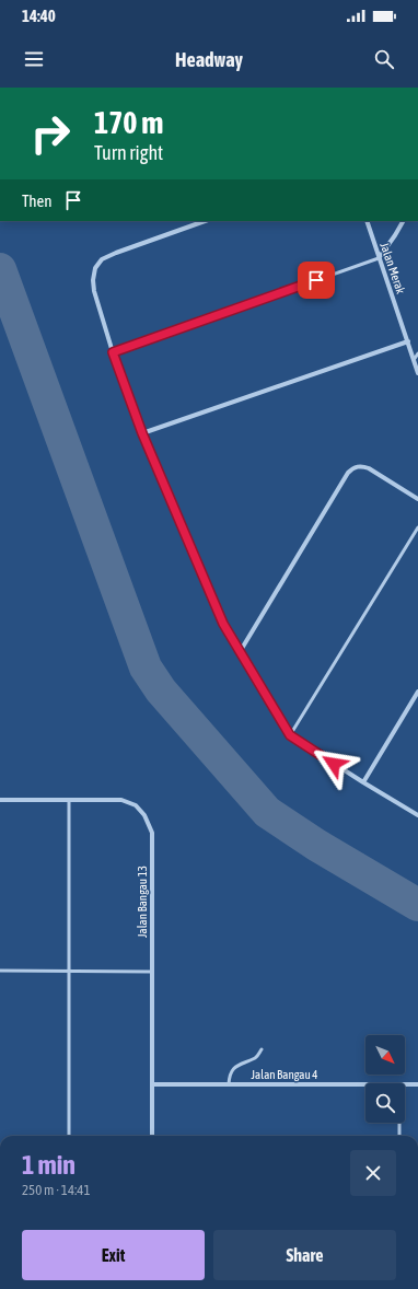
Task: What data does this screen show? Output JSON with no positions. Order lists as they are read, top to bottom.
{
  "streets": {
    "street": ["Jalan Merak", "Jalan Bangau 13", "Jalan Bangau 4"]
  },
  "crossings": [
    ["Jalan Bangau 13", "Jalan Bangau 4"]
  ],
  "north": "bottom right",
  "page": {
    "status": "14:40",
    "header": "Headway",
    "turn": ["170 m", "Turn right"],
    "then": "Then",
    "heading": ["1 min", "250 m · 14:41"],
    "buttons": ["Exit", "Share"]
  }
}
